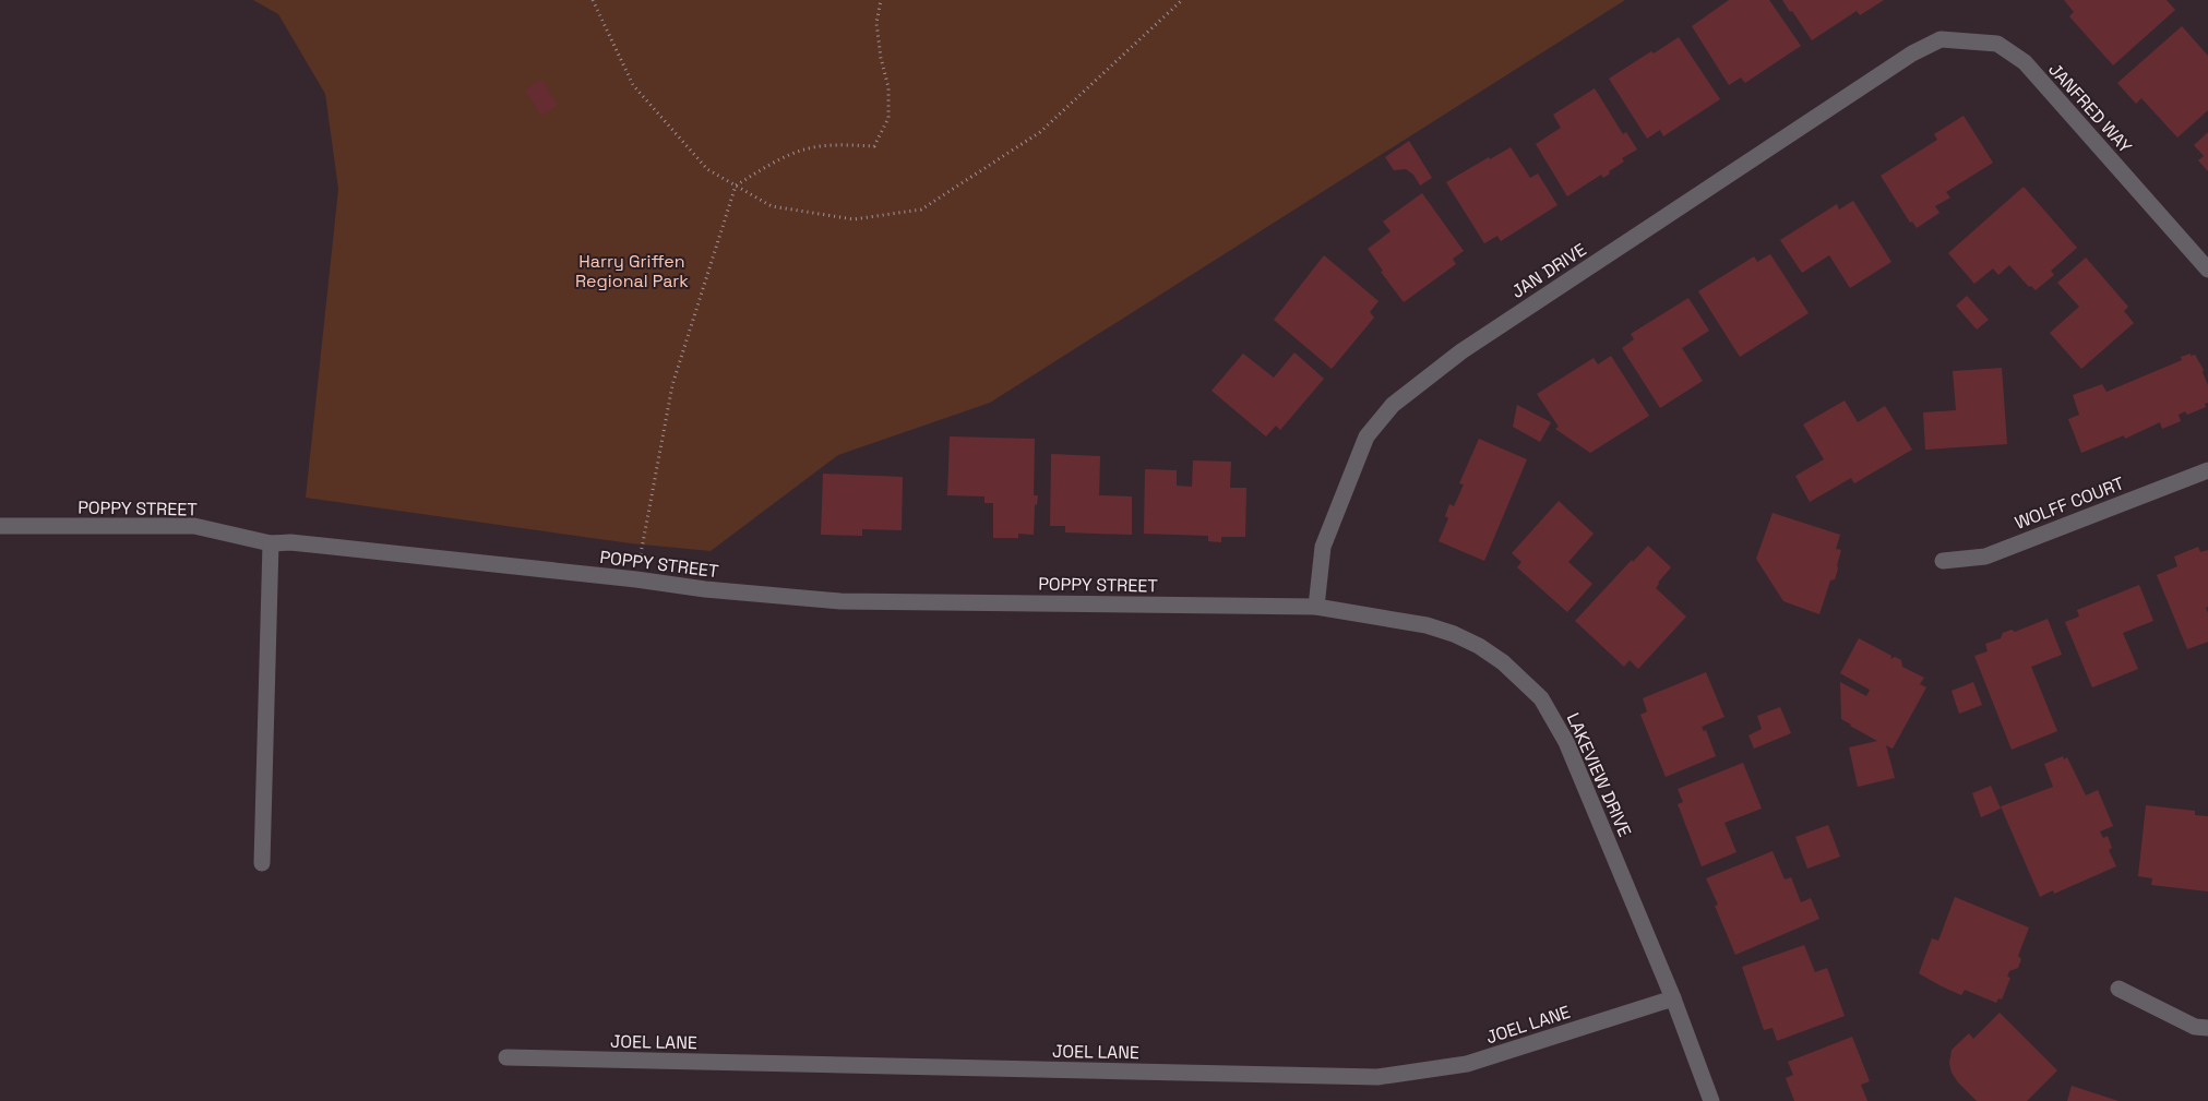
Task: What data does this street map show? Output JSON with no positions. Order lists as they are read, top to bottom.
{
  "streets": {
    "street": [
      "JANFRED WAY",
      "JAN DRIVE",
      "WOLFF COURT",
      "POPPY STREET",
      "LAKEVIEW DRIVE",
      "JOEL LANE"
    ]
  },
  "crossings": [
    ["JANFRED WAY", "JAN DRIVE"],
    ["JAN DRIVE", "POPPY STREET"],
    ["JAN DRIVE", "LAKEVIEW DRIVE"],
    ["POPPY STREET", "LAKEVIEW DRIVE"],
    ["LAKEVIEW DRIVE", "JOEL LANE"]
  ],
  "parks": ["Harry Griffen Regional Park"]
}
